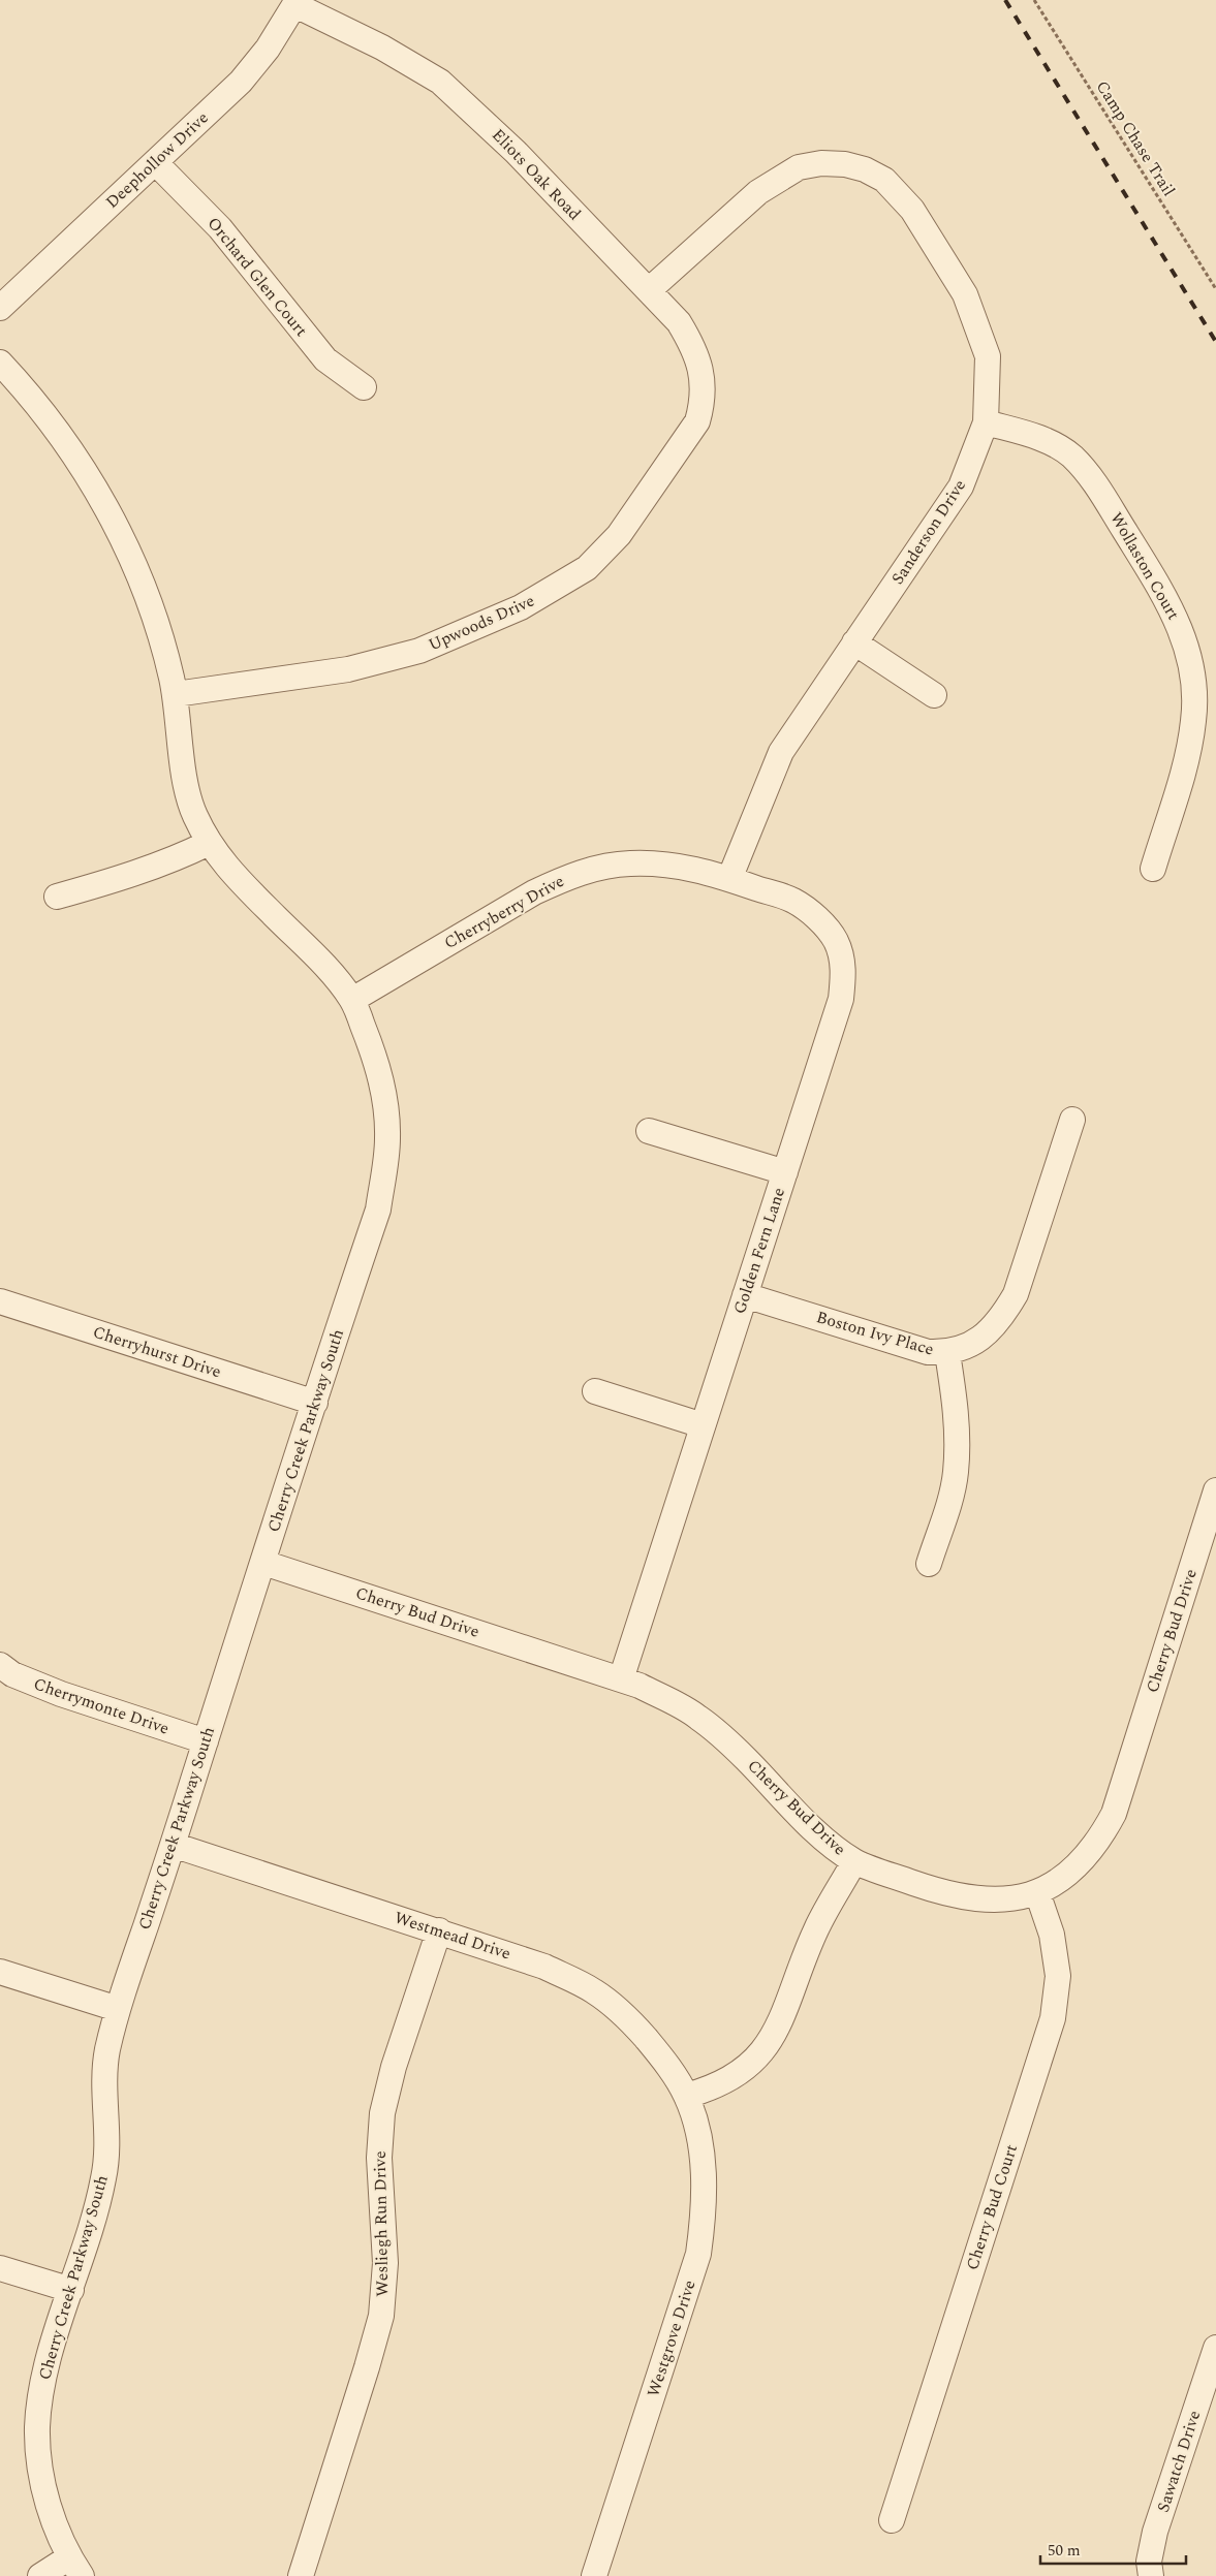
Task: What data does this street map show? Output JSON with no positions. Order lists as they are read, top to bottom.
{
  "streets": {
    "street": [
      "Deephollow Drive",
      "Eliots Oak Road",
      "Orchard Glen Court",
      "Sanderson Drive",
      "Wollaston Court",
      "Upwoods Drive",
      "Cherryberry Drive",
      "Golden Fern Lane",
      "Boston Ivy Place",
      "Cherryhurst Drive",
      "Cherry Creek Parkway South",
      "Cherry Bud Drive",
      "Cherrymonte Drive",
      "Westmead Drive",
      "Cherry Bud Court",
      "Wesliegh Run Drive",
      "Westgrove Drive",
      "Sawatch Drive"
    ],
    "path": ["Camp Chase Trail"]
  },
  "crossings": [
    ["Deephollow Drive", "Eliots Oak Road"],
    ["Deephollow Drive", "Orchard Glen Court"],
    ["Eliots Oak Road", "Sanderson Drive"],
    ["Eliots Oak Road", "Upwoods Drive"],
    ["Sanderson Drive", "Wollaston Court"],
    ["Sanderson Drive", "Cherryberry Drive"],
    ["Sanderson Drive", "Golden Fern Lane"],
    ["Upwoods Drive", "Cherry Creek Parkway South"],
    ["Cherryberry Drive", "Golden Fern Lane"],
    ["Cherryberry Drive", "Cherry Creek Parkway South"],
    ["Golden Fern Lane", "Boston Ivy Place"],
    ["Golden Fern Lane", "Cherry Bud Drive"],
    ["Cherryhurst Drive", "Cherry Creek Parkway South"],
    ["Cherry Creek Parkway South", "Cherry Bud Drive"],
    ["Cherry Creek Parkway South", "Cherrymonte Drive"],
    ["Cherry Creek Parkway South", "Westmead Drive"],
    ["Cherry Bud Drive", "Cherry Bud Court"],
    ["Westmead Drive", "Wesliegh Run Drive"],
    ["Westmead Drive", "Westgrove Drive"]
  ],
  "scale_bar": "50 m"
}
